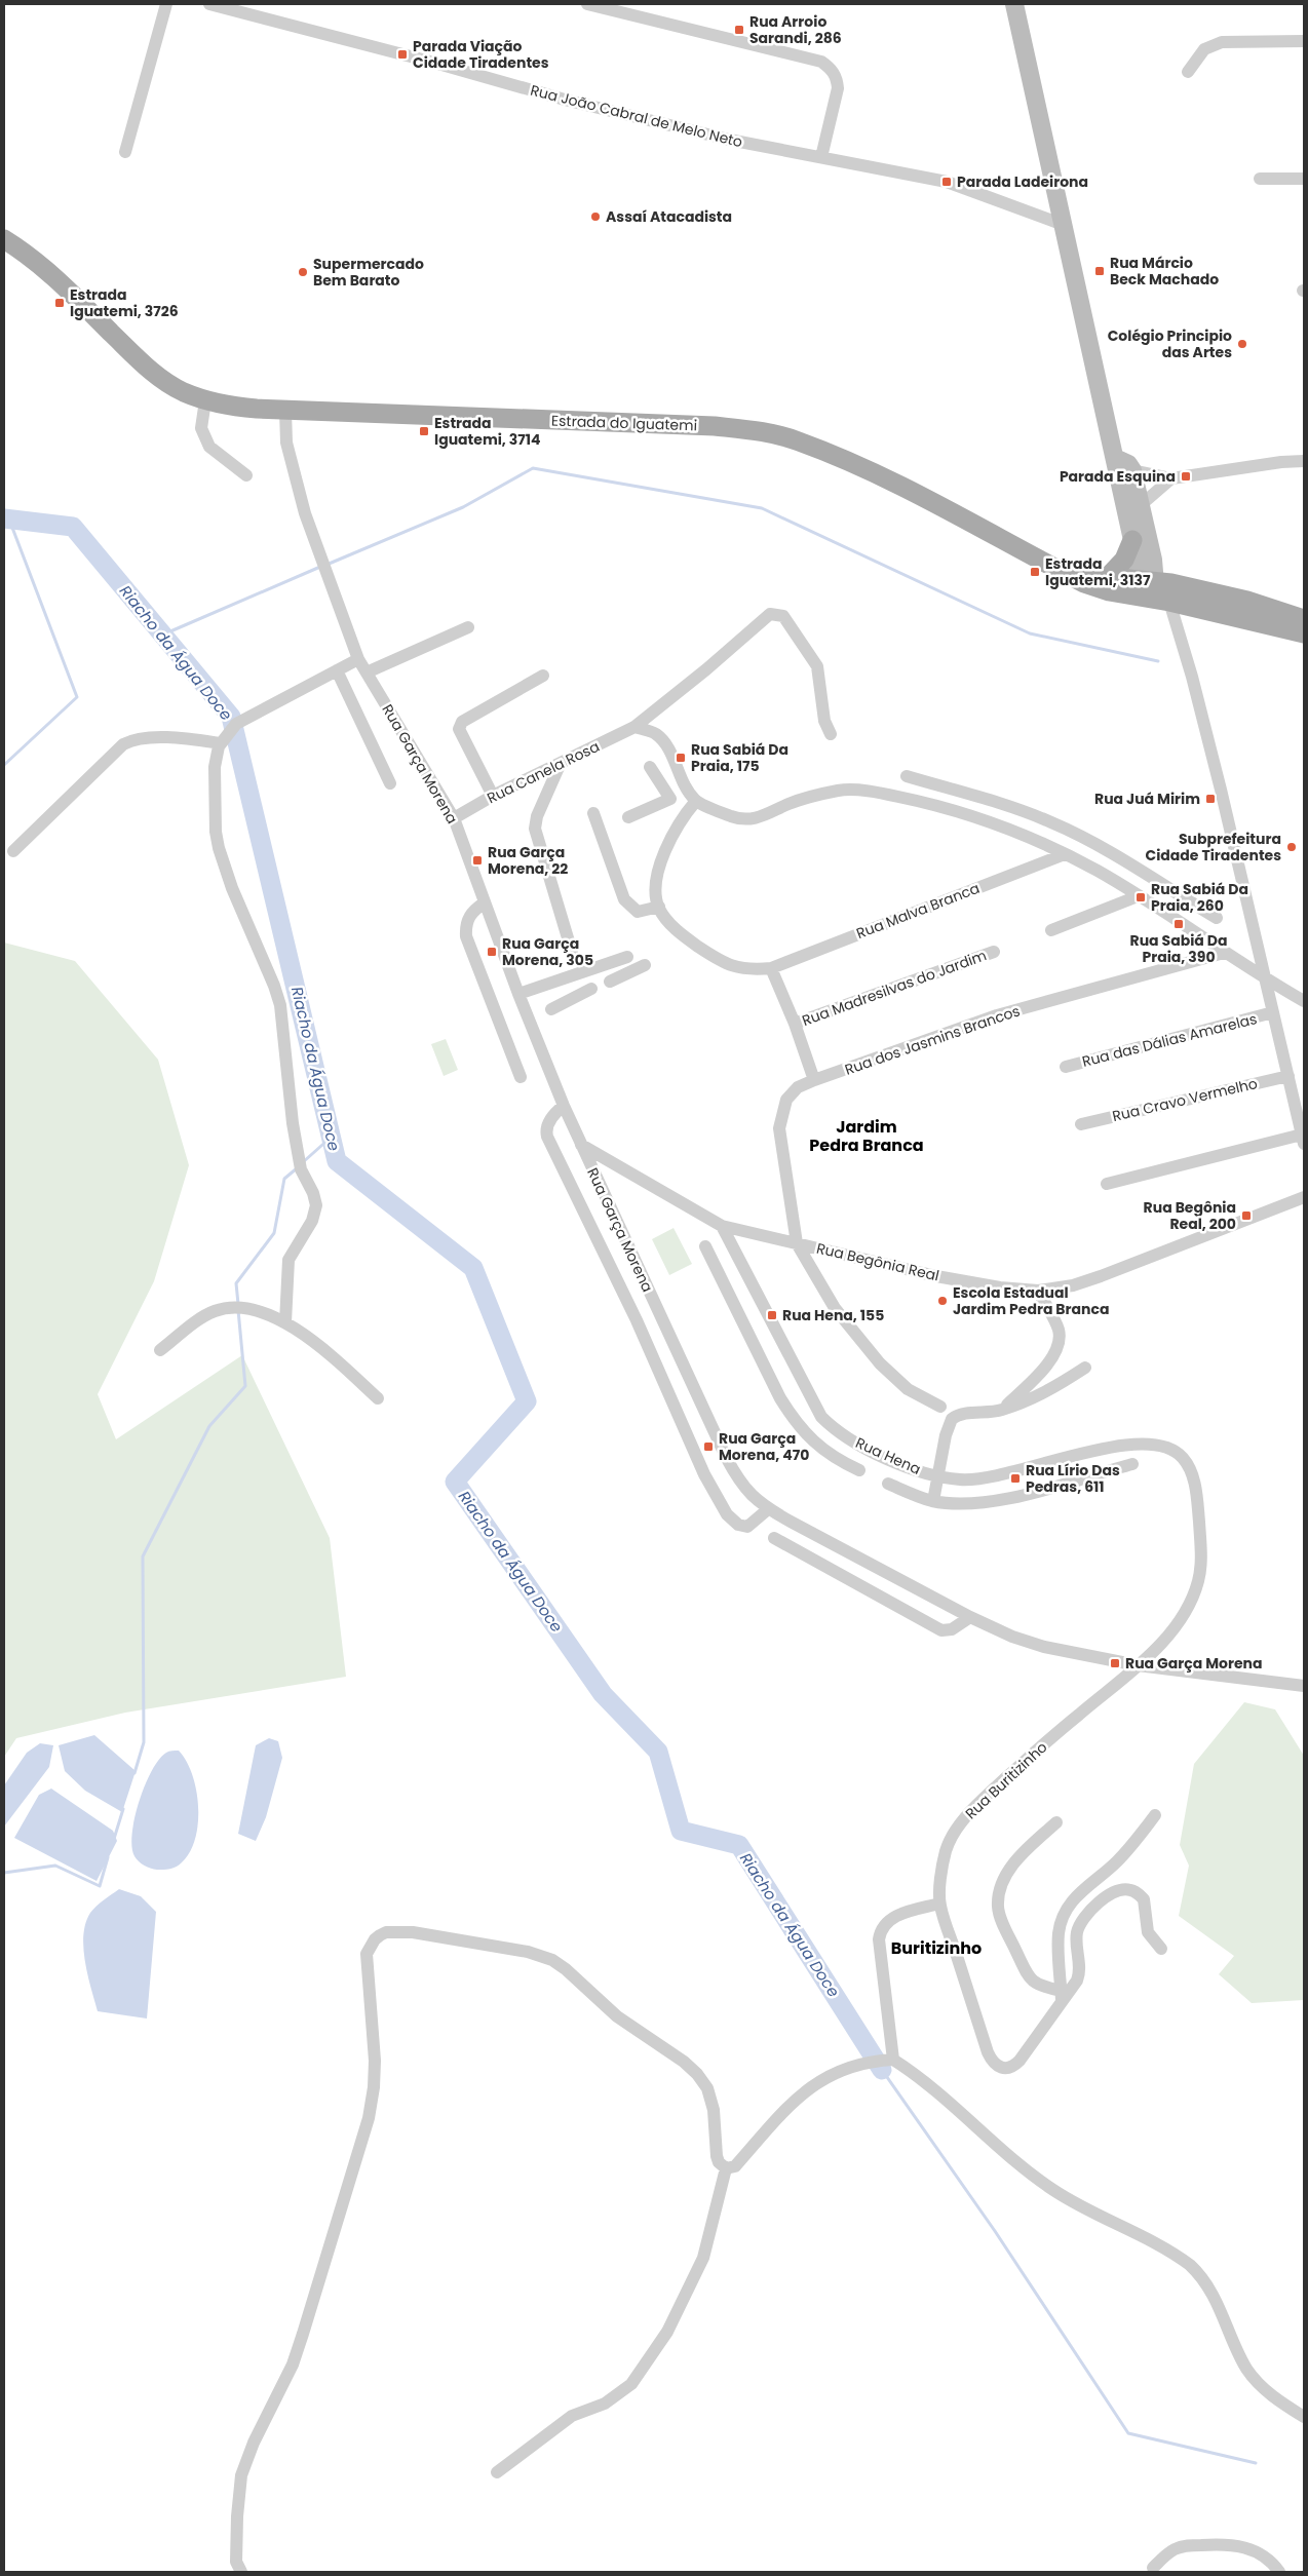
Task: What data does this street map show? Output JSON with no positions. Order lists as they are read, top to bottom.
{
  "streets": {
    "main road": ["Estrada do Iguatemi"],
    "street": [
      "Rua João Cabral de Melo Neto",
      "Rua Garça Morena",
      "Rua Canela Rosa",
      "Rua Malva Branca",
      "Rua Madresilvas do Jardim",
      "Rua dos Jasmins Brancos",
      "Rua das Dálias Amarelas",
      "Rua Cravo Vermelho",
      "Rua Begônia Real",
      "Rua Hena",
      "Rua Buritizinho"
    ]
  },
  "crossings": [
    ["Estrada do Iguatemi", "Rua Garça Morena"],
    ["Rua Garça Morena", "Rua Canela Rosa"],
    ["Rua Garça Morena", "Rua Begônia Real"],
    ["Rua Garça Morena", "Rua Hena"],
    ["Rua Garça Morena", "Rua Buritizinho"],
    ["Rua dos Jasmins Brancos", "Rua Begônia Real"],
    ["Rua Begônia Real", "Rua Hena"],
    ["Rua Hena", "Rua Buritizinho"]
  ],
  "districts": ["Jardim Pedra Branca", "Buritizinho"],
  "water": ["Riacho da Água Doce"],
  "places": {
    "transit": [
      "Rua Arroio Sarandi, 286",
      "Parada Viação Cidade Tiradentes",
      "Parada Ladeirona",
      "Rua Márcio Beck Machado",
      "Estrada Iguatemi, 3726",
      "Estrada Iguatemi, 3714",
      "Parada Esquina",
      "Estrada Iguatemi, 3137",
      "Rua Sabiá Da Praia, 175",
      "Rua Juá Mirim",
      "Rua Garça Morena, 22",
      "Rua Sabiá Da Praia, 260",
      "Rua Sabiá Da Praia, 390",
      "Rua Garça Morena, 305",
      "Rua Begônia Real, 200",
      "Rua Hena, 155",
      "Rua Garça Morena, 470",
      "Rua Lírio Das Pedras, 611",
      "Rua Garça Morena"
    ],
    "other": [
      "Assaí Atacadista",
      "Supermercado Bem Barato",
      "Colégio Principio das Artes",
      "Subprefeitura Cidade Tiradentes",
      "Escola Estadual Jardim Pedra Branca"
    ]
  }
}
